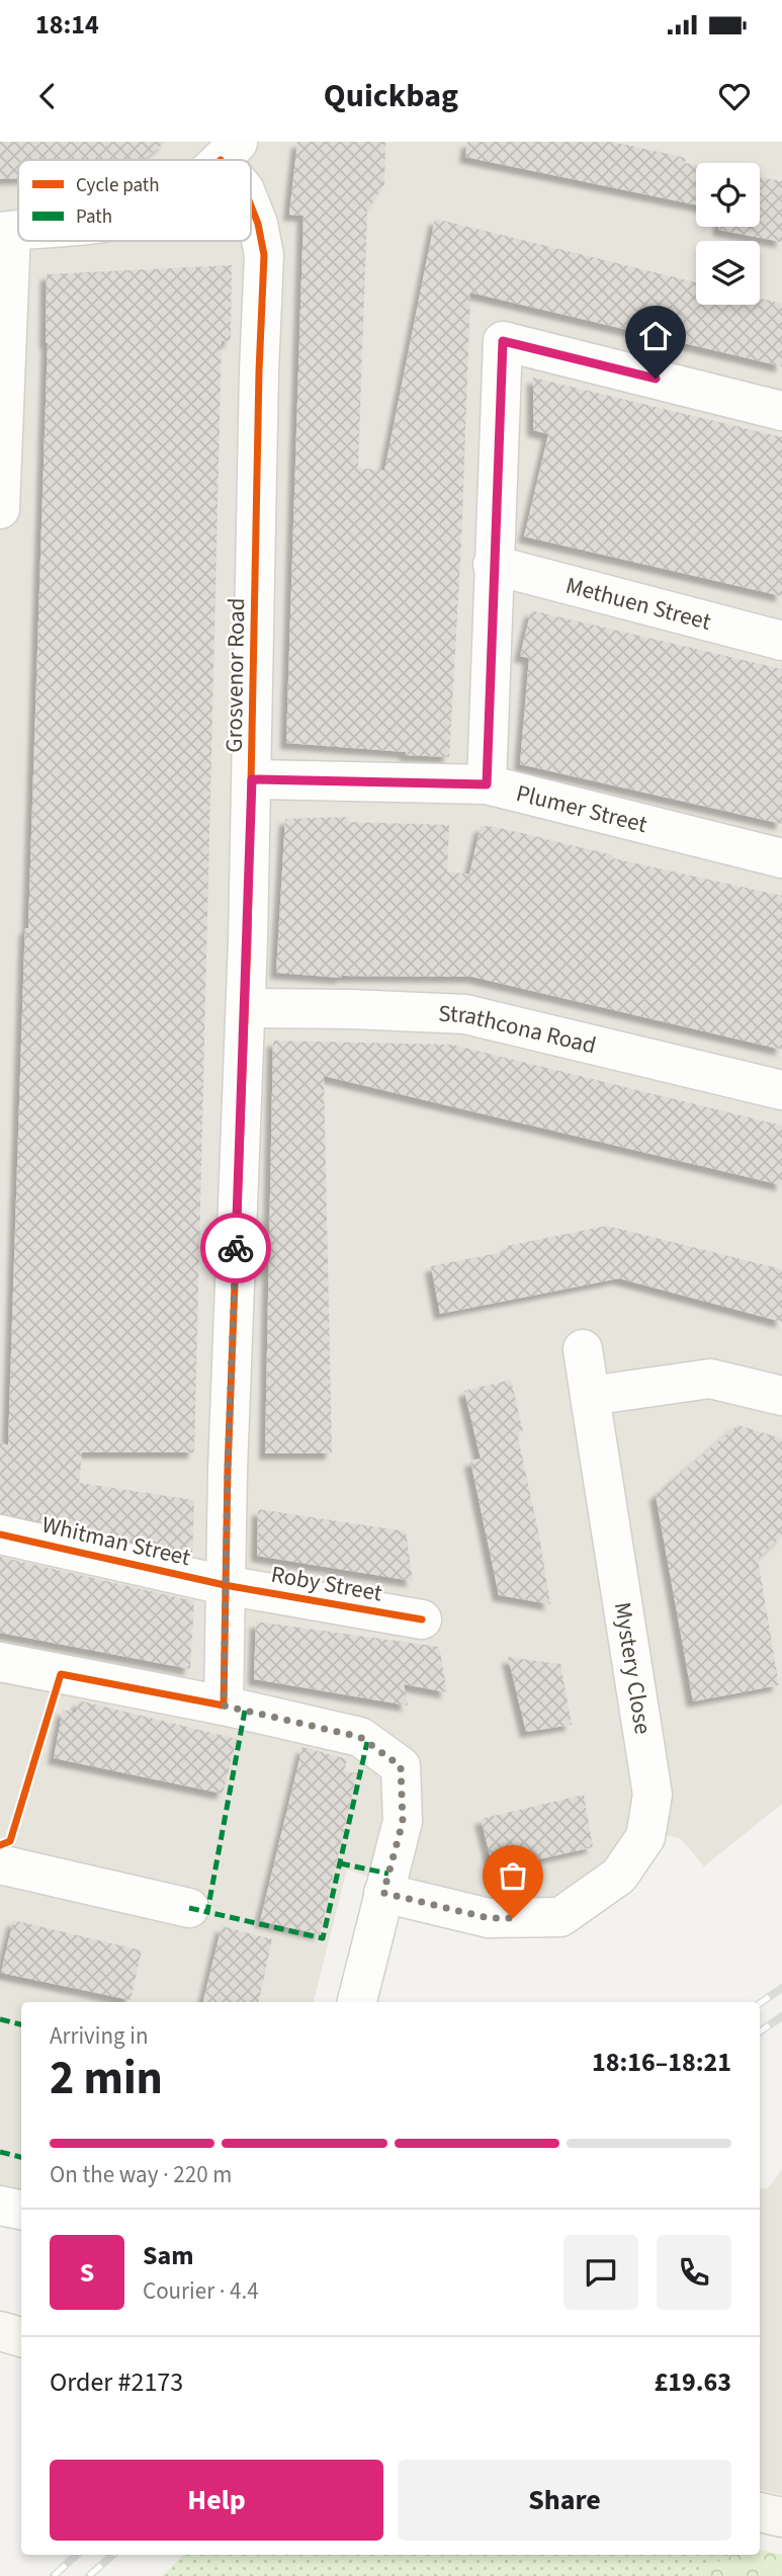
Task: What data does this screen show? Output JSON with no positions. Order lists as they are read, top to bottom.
{
  "streets": {
    "street": [
      "Methuen Street",
      "Grosvenor Road",
      "Plumer Street",
      "Strathcona Road",
      "Whitman Street",
      "Roby Street",
      "Mystery Close"
    ]
  },
  "crossings": [
    ["Grosvenor Road", "Plumer Street"],
    ["Grosvenor Road", "Strathcona Road"],
    ["Grosvenor Road", "Whitman Street"],
    ["Grosvenor Road", "Roby Street"],
    ["Whitman Street", "Roby Street"]
  ],
  "legend": ["Cycle path", "Path"],
  "page": {
    "status": "18:14",
    "header": "Quickbag",
    "heading": ["2 min", "Arriving in", "18:16–18:21"],
    "panel": [
      "Sam",
      "Courier · 4.4",
      "Order #2173",
      "£19.63"
    ],
    "bar": "On the way · 220 m",
    "round": "S",
    "buttons": ["Help", "Share"]
  }
}
